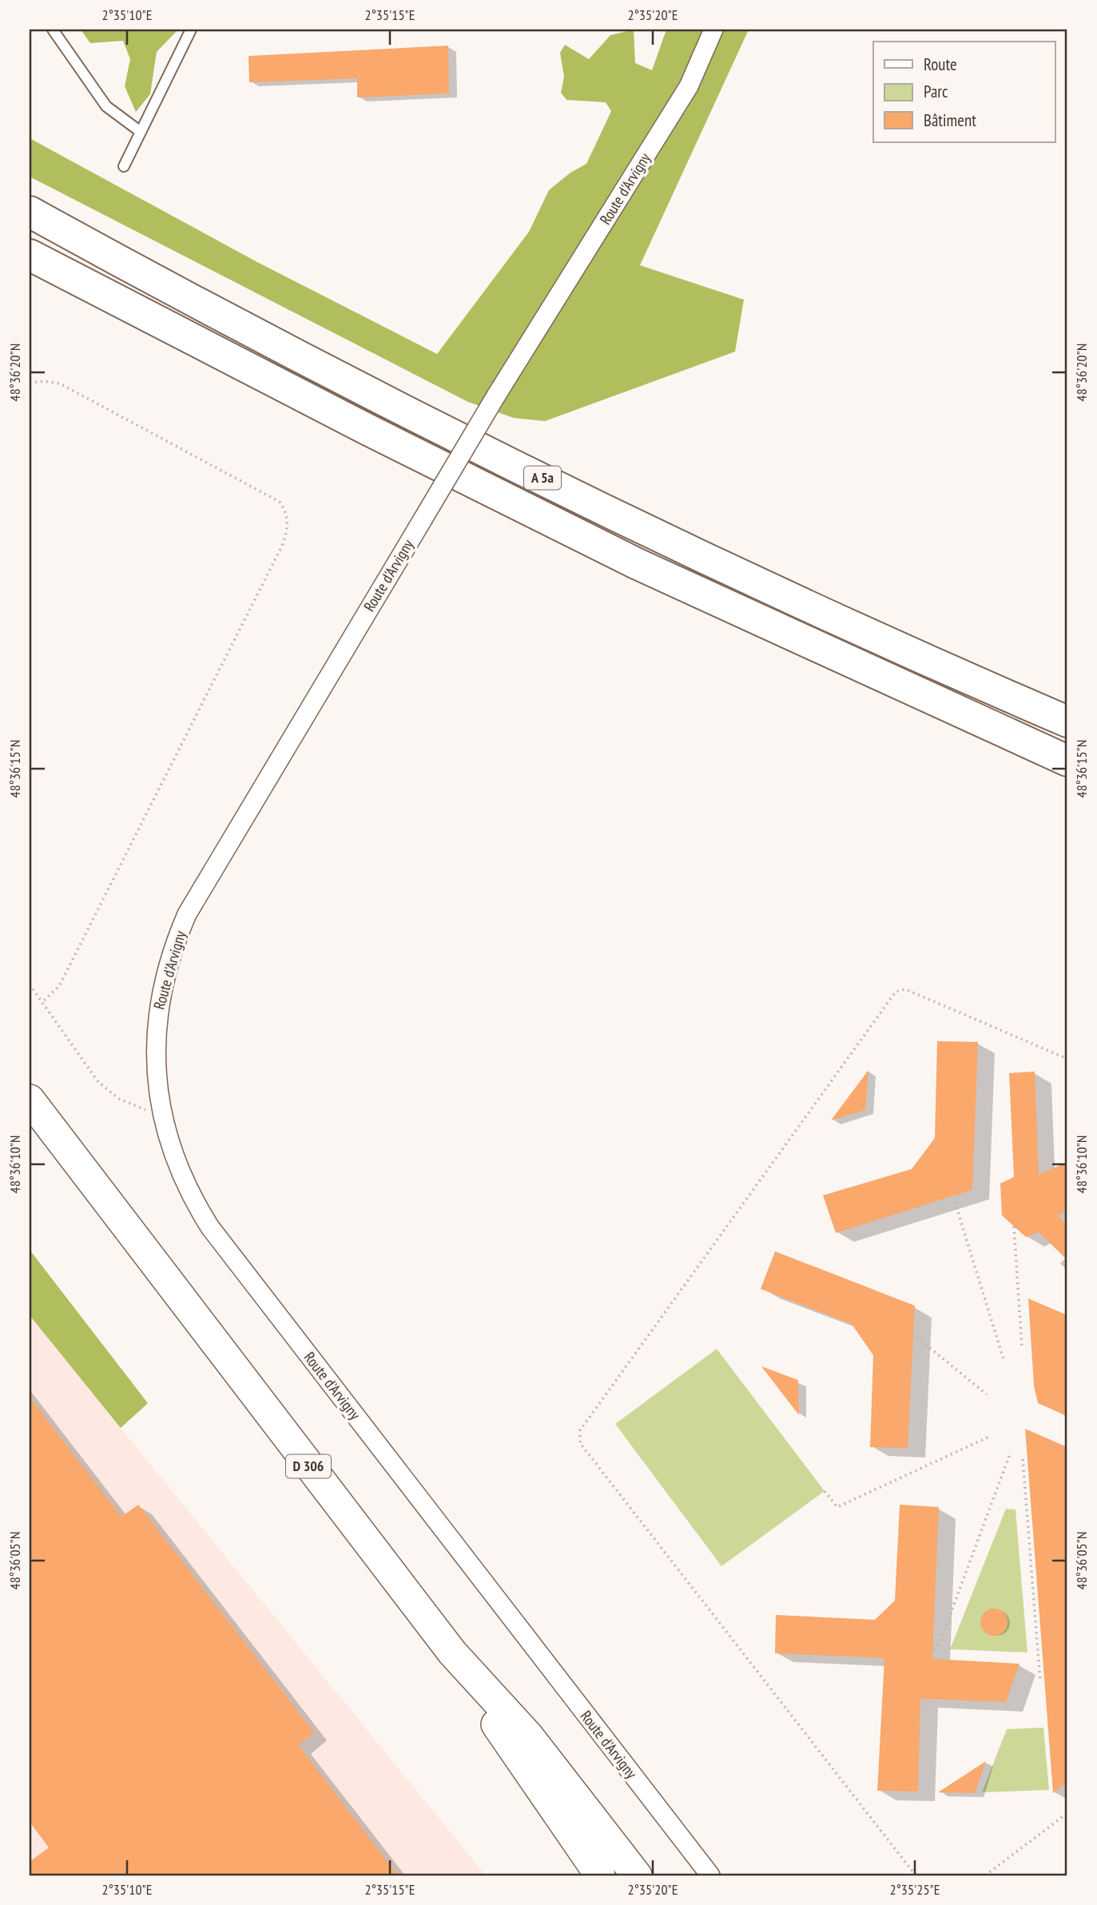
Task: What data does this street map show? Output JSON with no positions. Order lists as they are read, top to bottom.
{
  "streets": {
    "highway": ["A 5a"],
    "main road": ["D 306"],
    "street": ["Route d'Arvigny"]
  },
  "legend": ["Route", "Parc", "Bâtiment"],
  "coordinates": [
    "2°35'10\"E",
    "2°35'15\"E",
    "2°35'20\"E",
    "48°36'20\"N",
    "48°36'15\"N",
    "48°36'10\"N",
    "48°36'05\"N",
    "2°35'25\"E"
  ]
}
